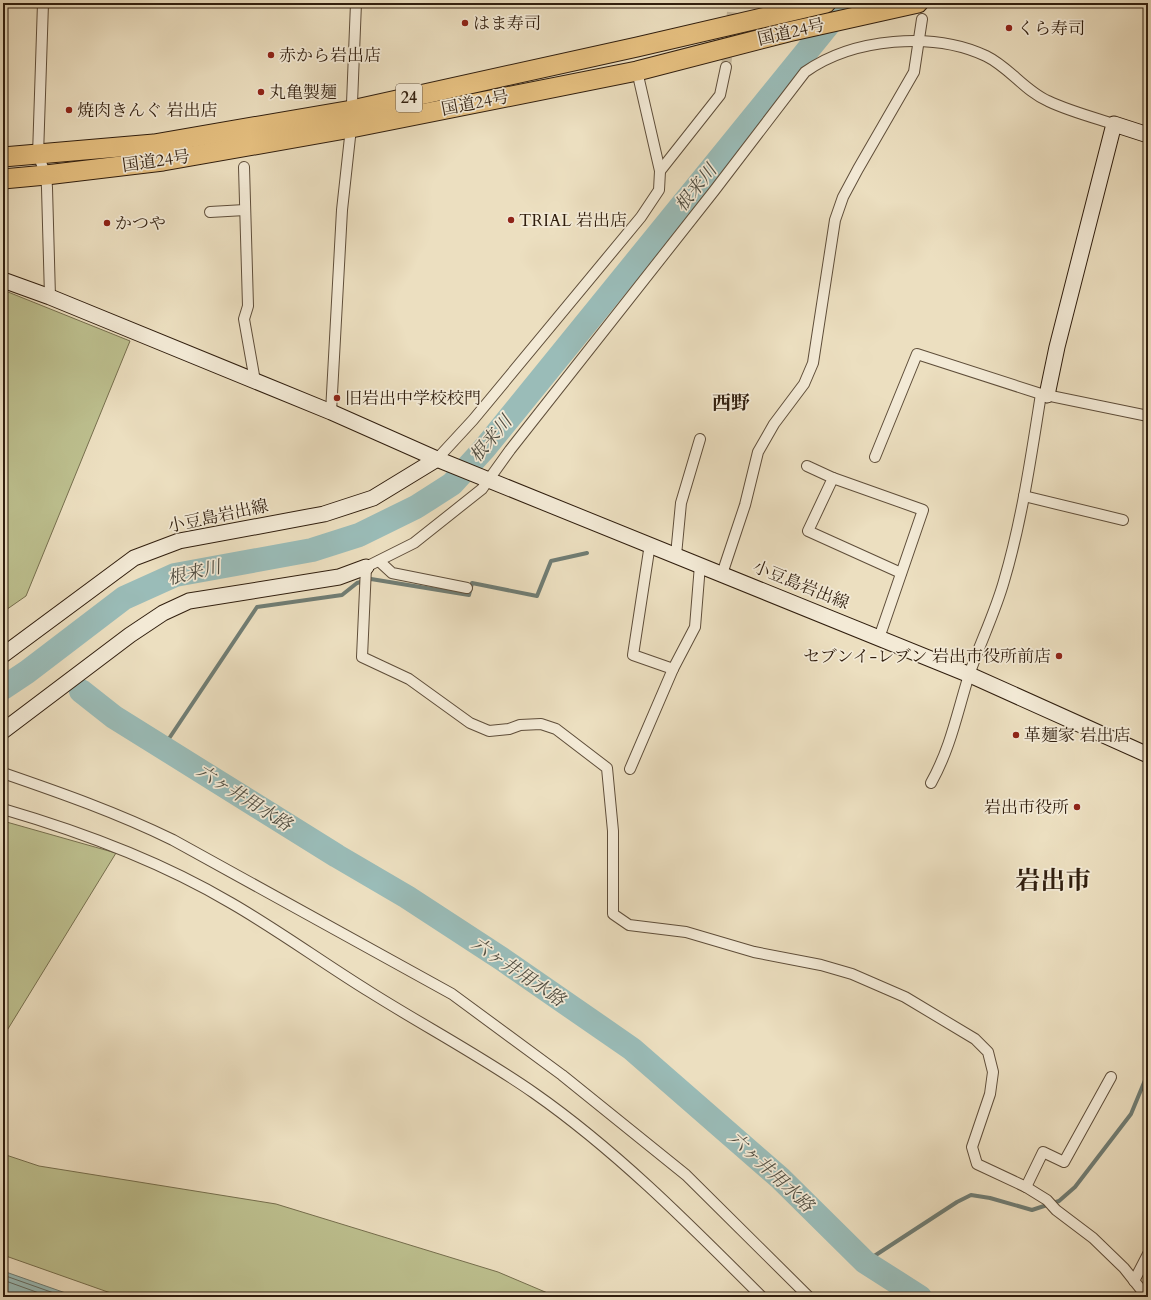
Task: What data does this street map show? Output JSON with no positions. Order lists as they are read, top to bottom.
{
  "streets": {
    "highway": ["国道24号", "24"],
    "main road": ["小豆島岩出線"]
  },
  "districts": ["西野", "岩出市"],
  "water": ["根来川", "六ヶ井用水路"],
  "places": [
    "はま寿司",
    "くら寿司",
    "赤から岩出店",
    "丸亀製麺",
    "焼肉きんぐ 岩出店",
    "TRIAL 岩出店",
    "かつや",
    "旧岩出中学校校門",
    "セブンイ-レブン 岩出市役所前店",
    "革麺家 岩出店",
    "岩出市役所"
  ]
}
